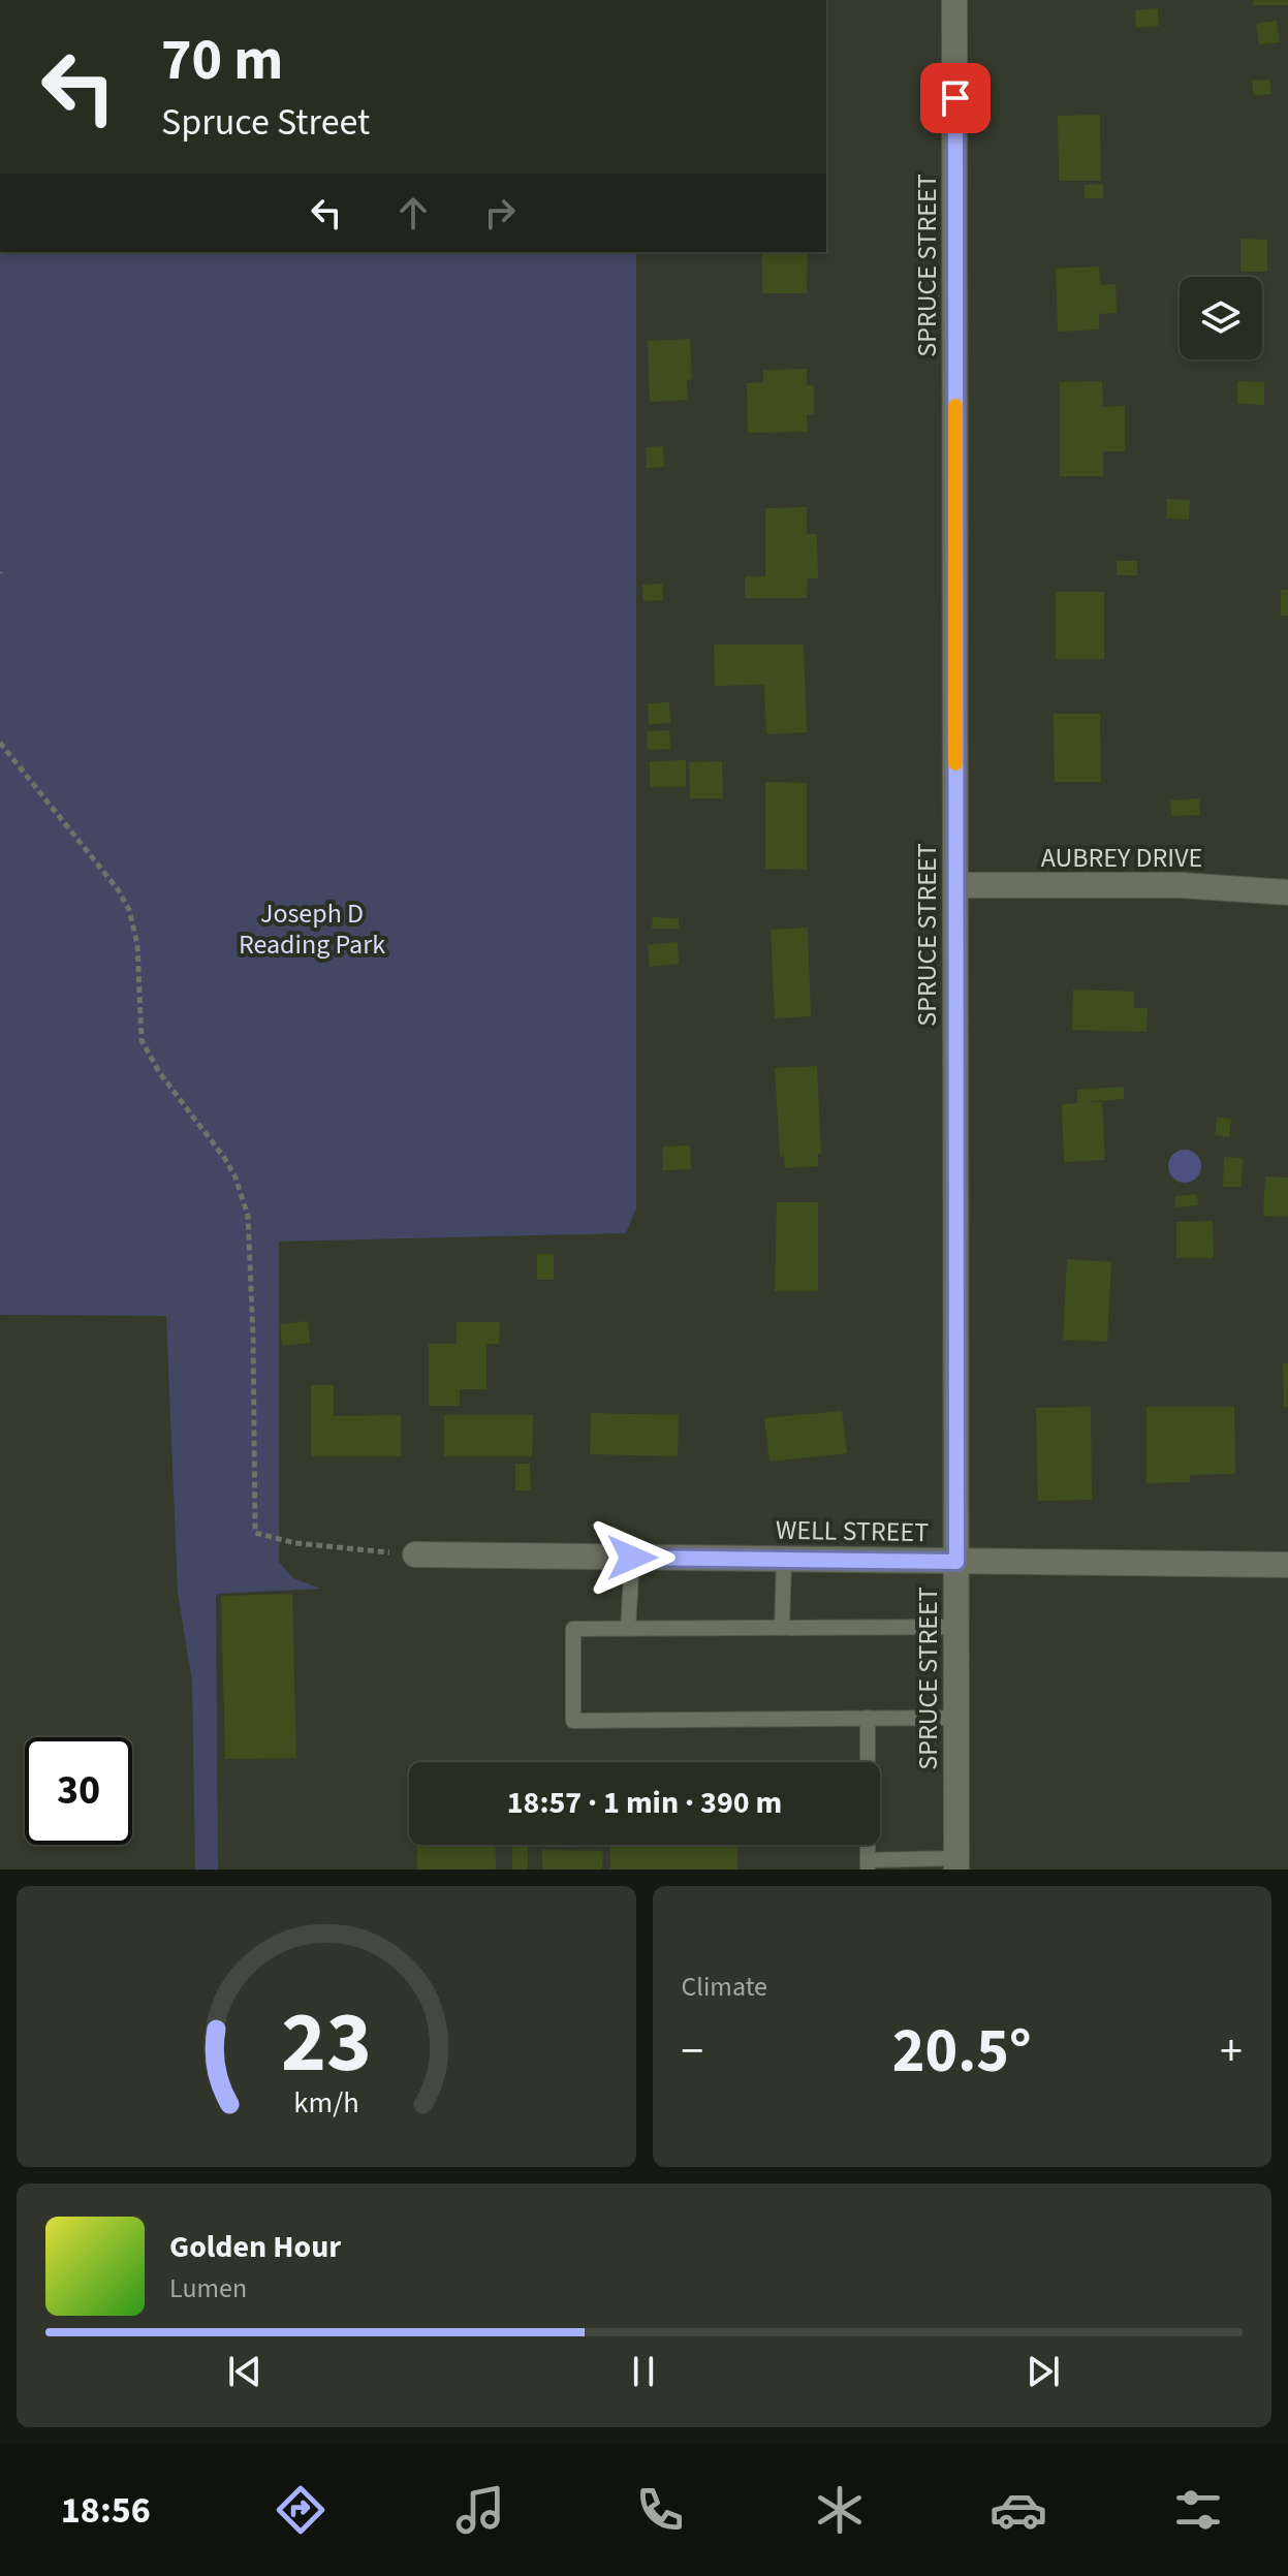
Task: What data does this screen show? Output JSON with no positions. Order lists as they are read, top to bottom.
{
  "streets": {
    "street": ["SPRUCE STREET", "AUBREY DRIVE", "WELL STREET"]
  },
  "crossings": [
    ["SPRUCE STREET", "AUBREY DRIVE"],
    ["SPRUCE STREET", "WELL STREET"]
  ],
  "parks": ["Joseph D Reading Park"],
  "page": {
    "turn": ["70 m", "Spruce Street"],
    "limit": "30",
    "trip": "18:57 · 1 min · 390 m",
    "tile": "Climate",
    "heat": ["−", "20.5°", "+"],
    "song": ["Golden Hour", "Lumen"],
    "tabs": "18:56",
    "gauge": ["23", "km/h"]
  }
}
